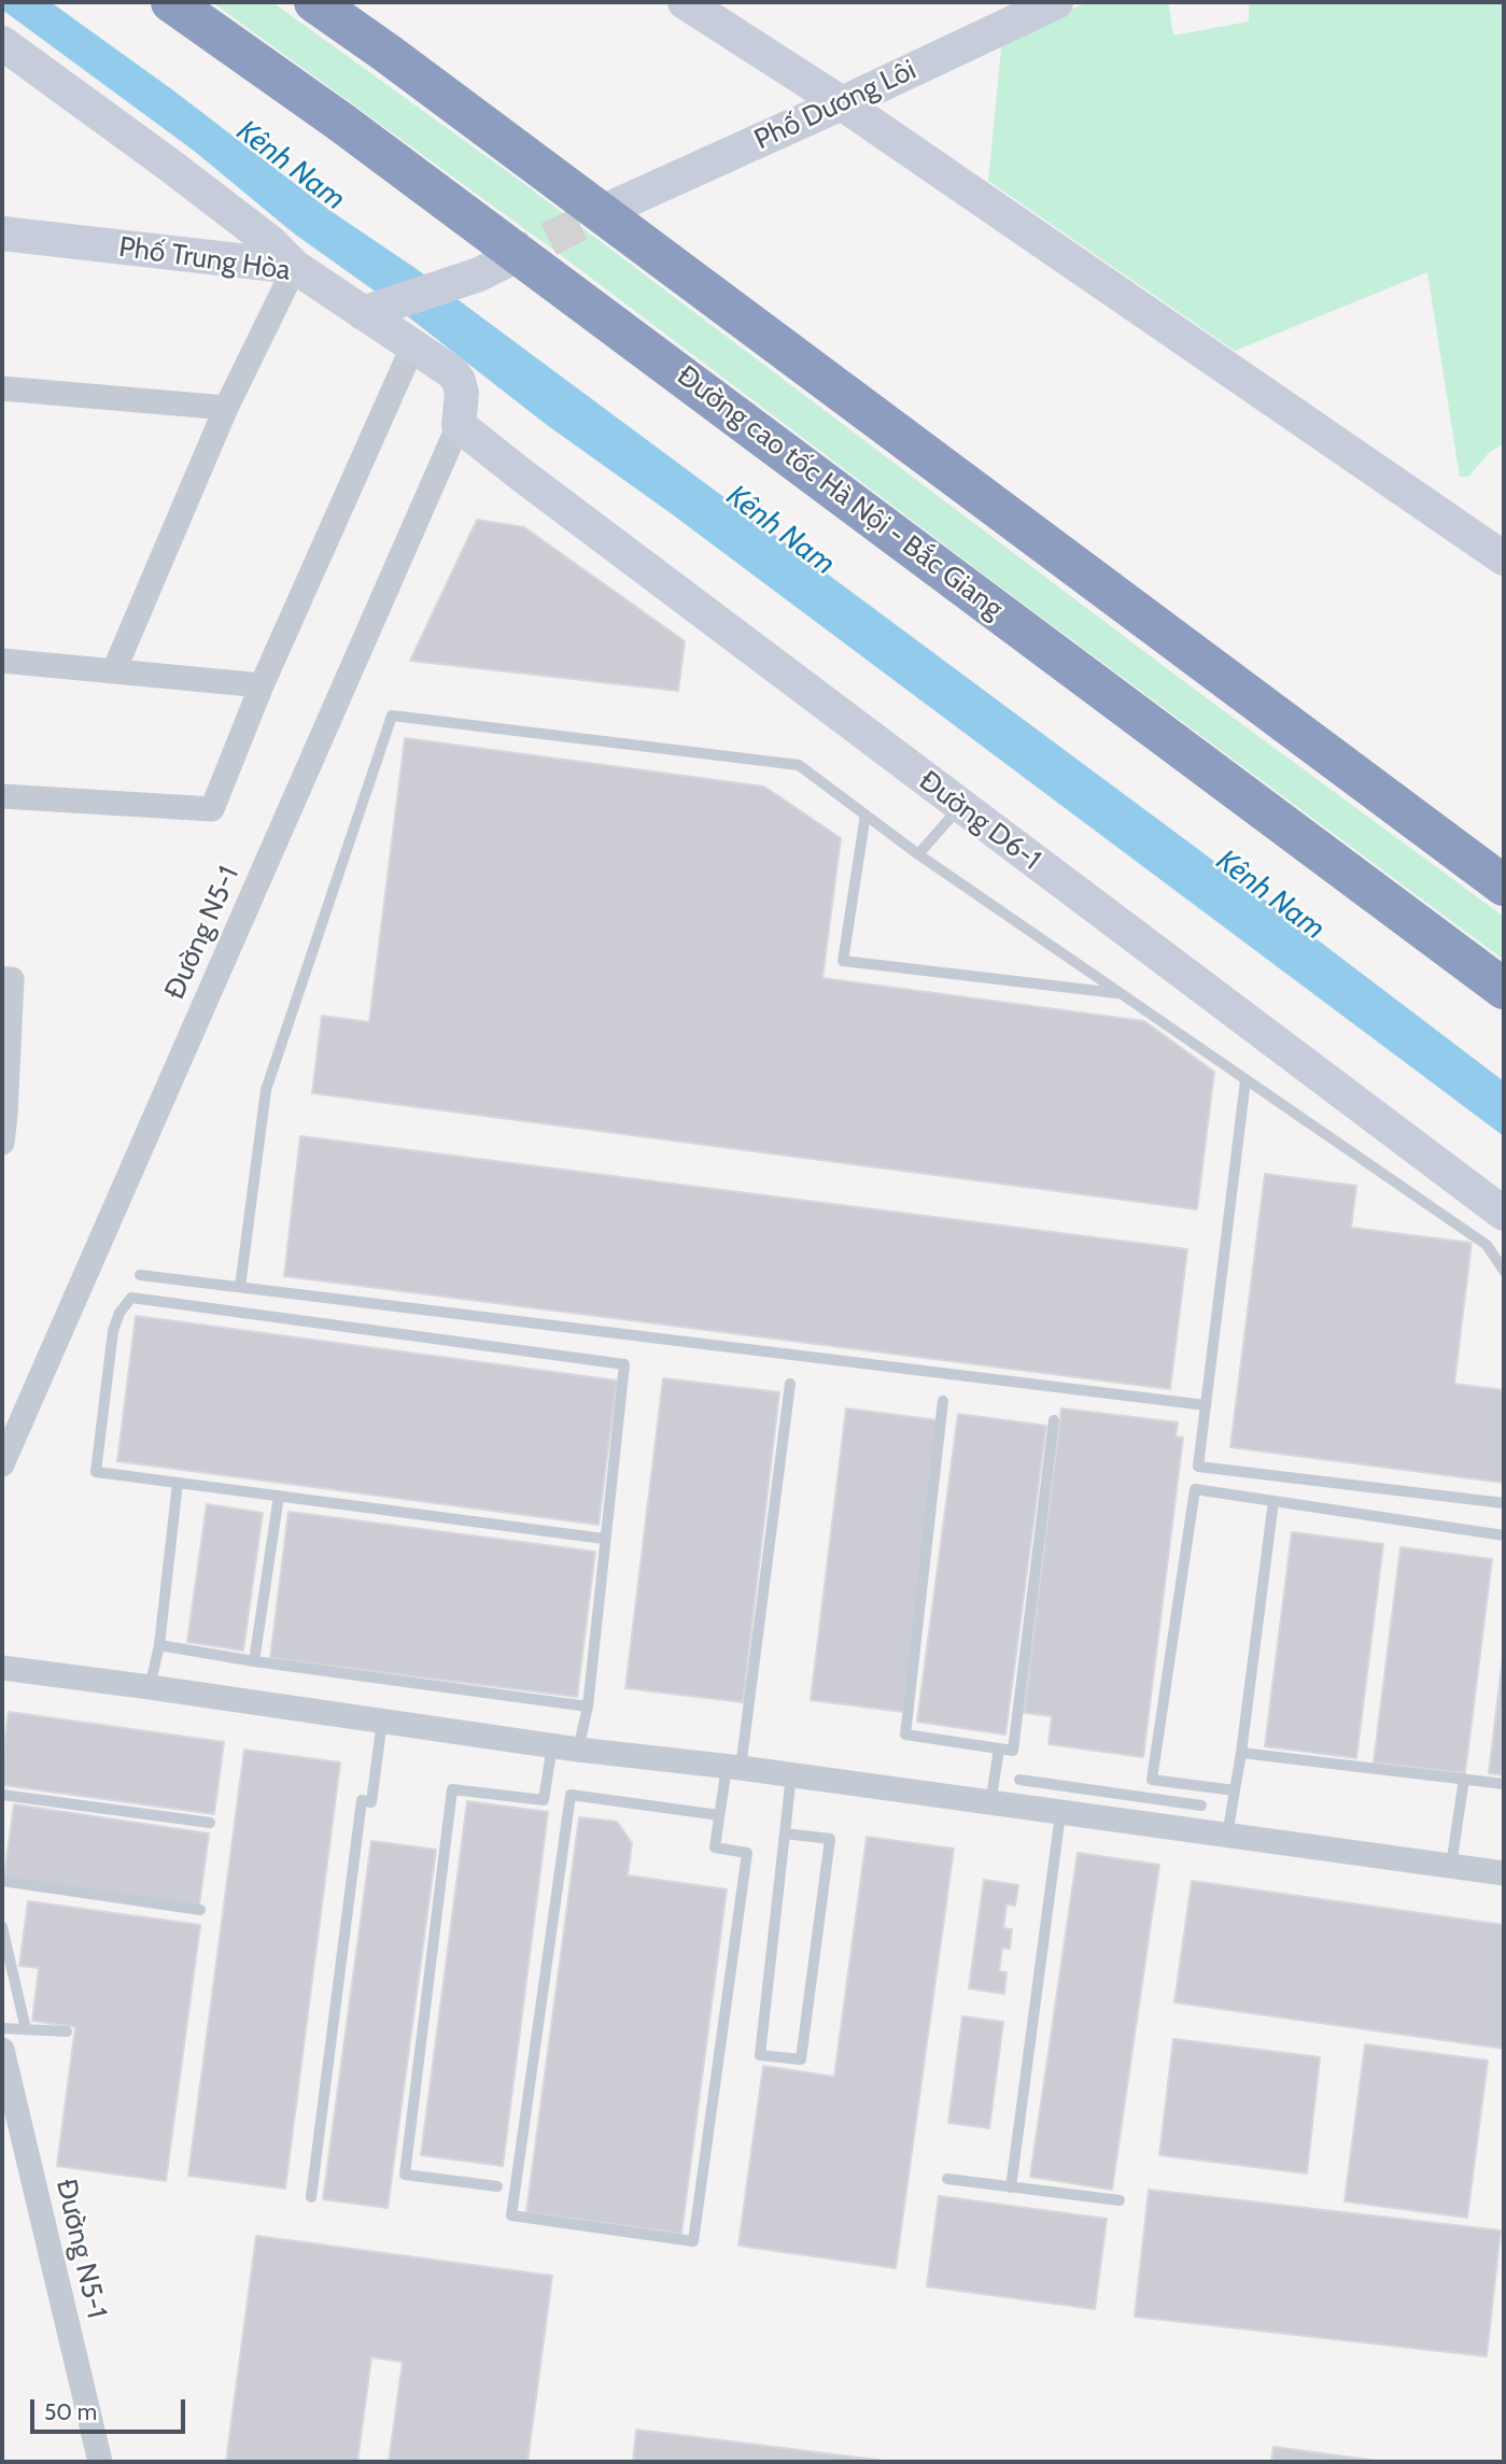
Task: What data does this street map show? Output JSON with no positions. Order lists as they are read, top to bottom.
{
  "streets": {
    "highway": ["Đường cao tốc Hà Nội - Bắc Giang"],
    "street": [
      "Phố Dương Lôi",
      "Phố Trung Hòa",
      "Đường D6-1",
      "Đường N5-1"
    ]
  },
  "crossings": [
    ["Phố Trung Hòa", "Đường D6-1"],
    ["Phố Trung Hòa", "Đường N5-1"],
    ["Đường D6-1", "Đường N5-1"]
  ],
  "water": ["Kênh Nam"],
  "scale_bar": "50 m"
}
